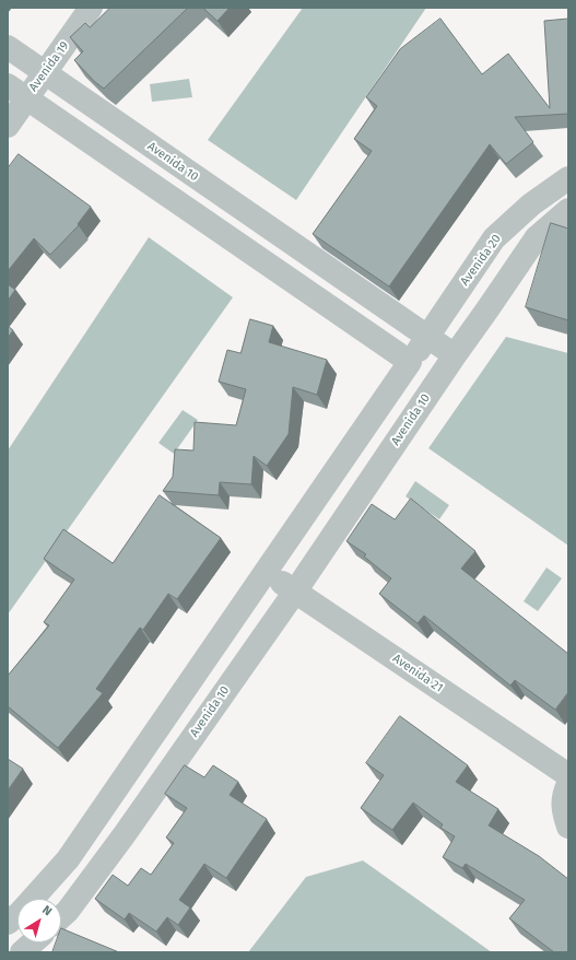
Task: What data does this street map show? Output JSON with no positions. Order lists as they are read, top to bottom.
{
  "streets": {
    "street": [
      "Avenida 19",
      "Avenida 10",
      "Avenida 20",
      "Avenida 21"
    ]
  },
  "crossings": [
    ["Avenida 19", "Avenida 10"],
    ["Avenida 10", "Avenida 20"],
    ["Avenida 10", "Avenida 21"]
  ],
  "north": "top right"
}
